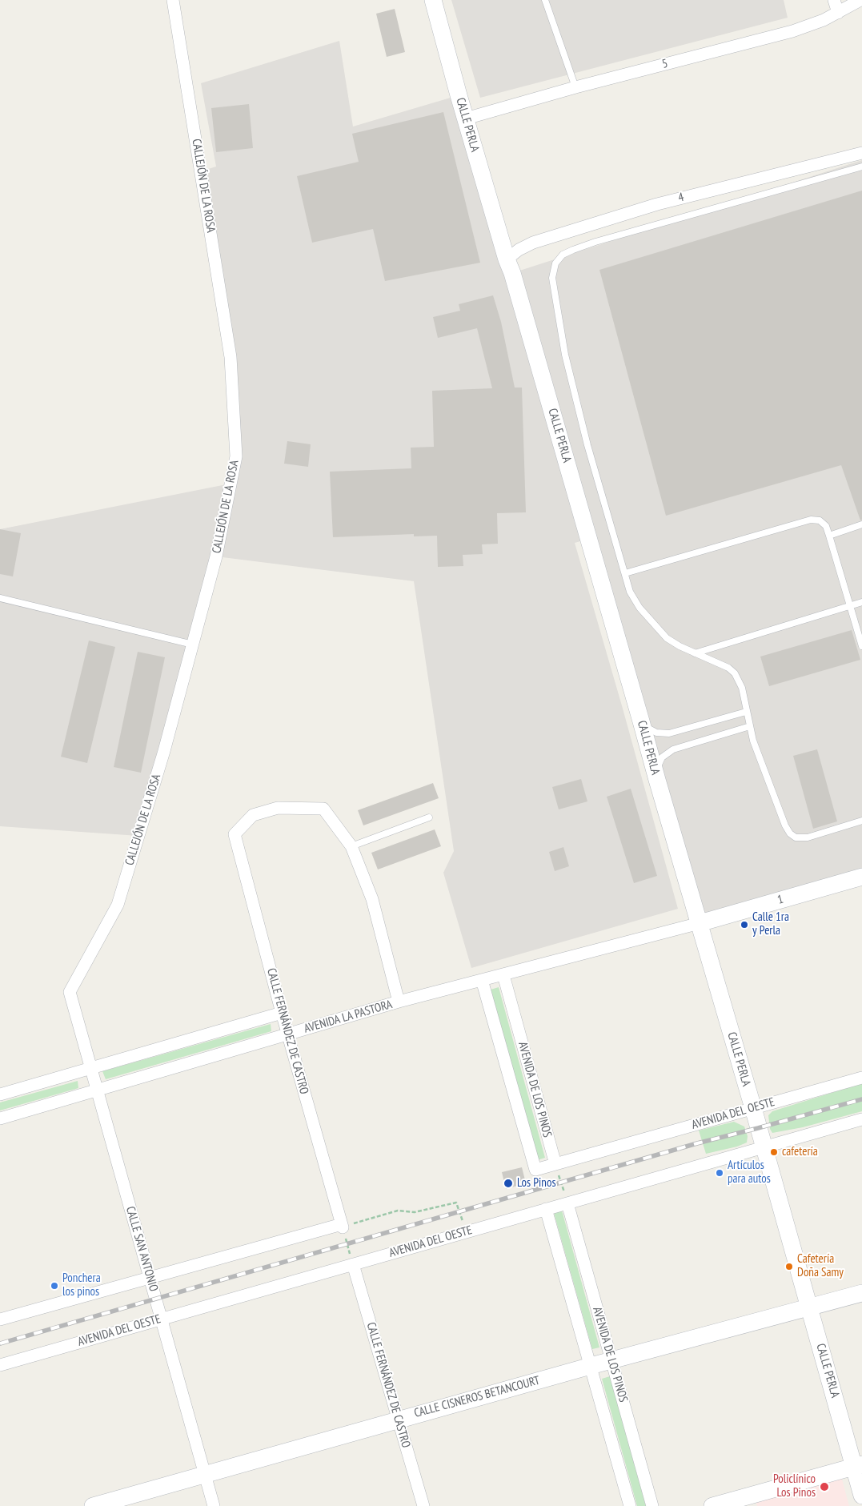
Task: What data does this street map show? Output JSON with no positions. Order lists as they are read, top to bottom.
{
  "streets": {
    "main road": ["CALLE PERLA", "1", "CALLE CISNEROS BETANCOURT"],
    "street": [
      "5",
      "CALLEJÓN DE LA ROSA",
      "4",
      "AVENIDA LA PASTORA",
      "CALLE FERNÁNDEZ DE CASTRO",
      "AVENIDA DE LOS PINOS",
      "AVENIDA DEL OESTE",
      "CALLE SAN ANTONIO"
    ]
  },
  "crossings": [
    ["5", "CALLE PERLA"],
    ["CALLE PERLA", "4"],
    ["CALLE PERLA", "1"],
    ["CALLE PERLA", "AVENIDA LA PASTORA"],
    ["CALLE PERLA", "AVENIDA DEL OESTE"],
    ["CALLE PERLA", "CALLE CISNEROS BETANCOURT"],
    ["CALLEJÓN DE LA ROSA", "CALLE SAN ANTONIO"],
    ["1", "AVENIDA LA PASTORA"],
    ["AVENIDA LA PASTORA", "CALLE FERNÁNDEZ DE CASTRO"],
    ["AVENIDA LA PASTORA", "AVENIDA DE LOS PINOS"],
    ["AVENIDA LA PASTORA", "CALLE SAN ANTONIO"],
    ["CALLE FERNÁNDEZ DE CASTRO", "AVENIDA DEL OESTE"],
    ["CALLE FERNÁNDEZ DE CASTRO", "CALLE CISNEROS BETANCOURT"],
    ["AVENIDA DE LOS PINOS", "AVENIDA DEL OESTE"],
    ["AVENIDA DE LOS PINOS", "CALLE CISNEROS BETANCOURT"],
    ["AVENIDA DEL OESTE", "CALLE SAN ANTONIO"],
    ["CALLE SAN ANTONIO", "CALLE CISNEROS BETANCOURT"]
  ],
  "places": [
    "Calle 1ra y Perla",
    "cafetería",
    "Artículos para autos",
    "Los Pinos",
    "Cafetería Doña Samy",
    "Ponchera los pinos",
    "Policlínico Los Pinos"
  ]
}
